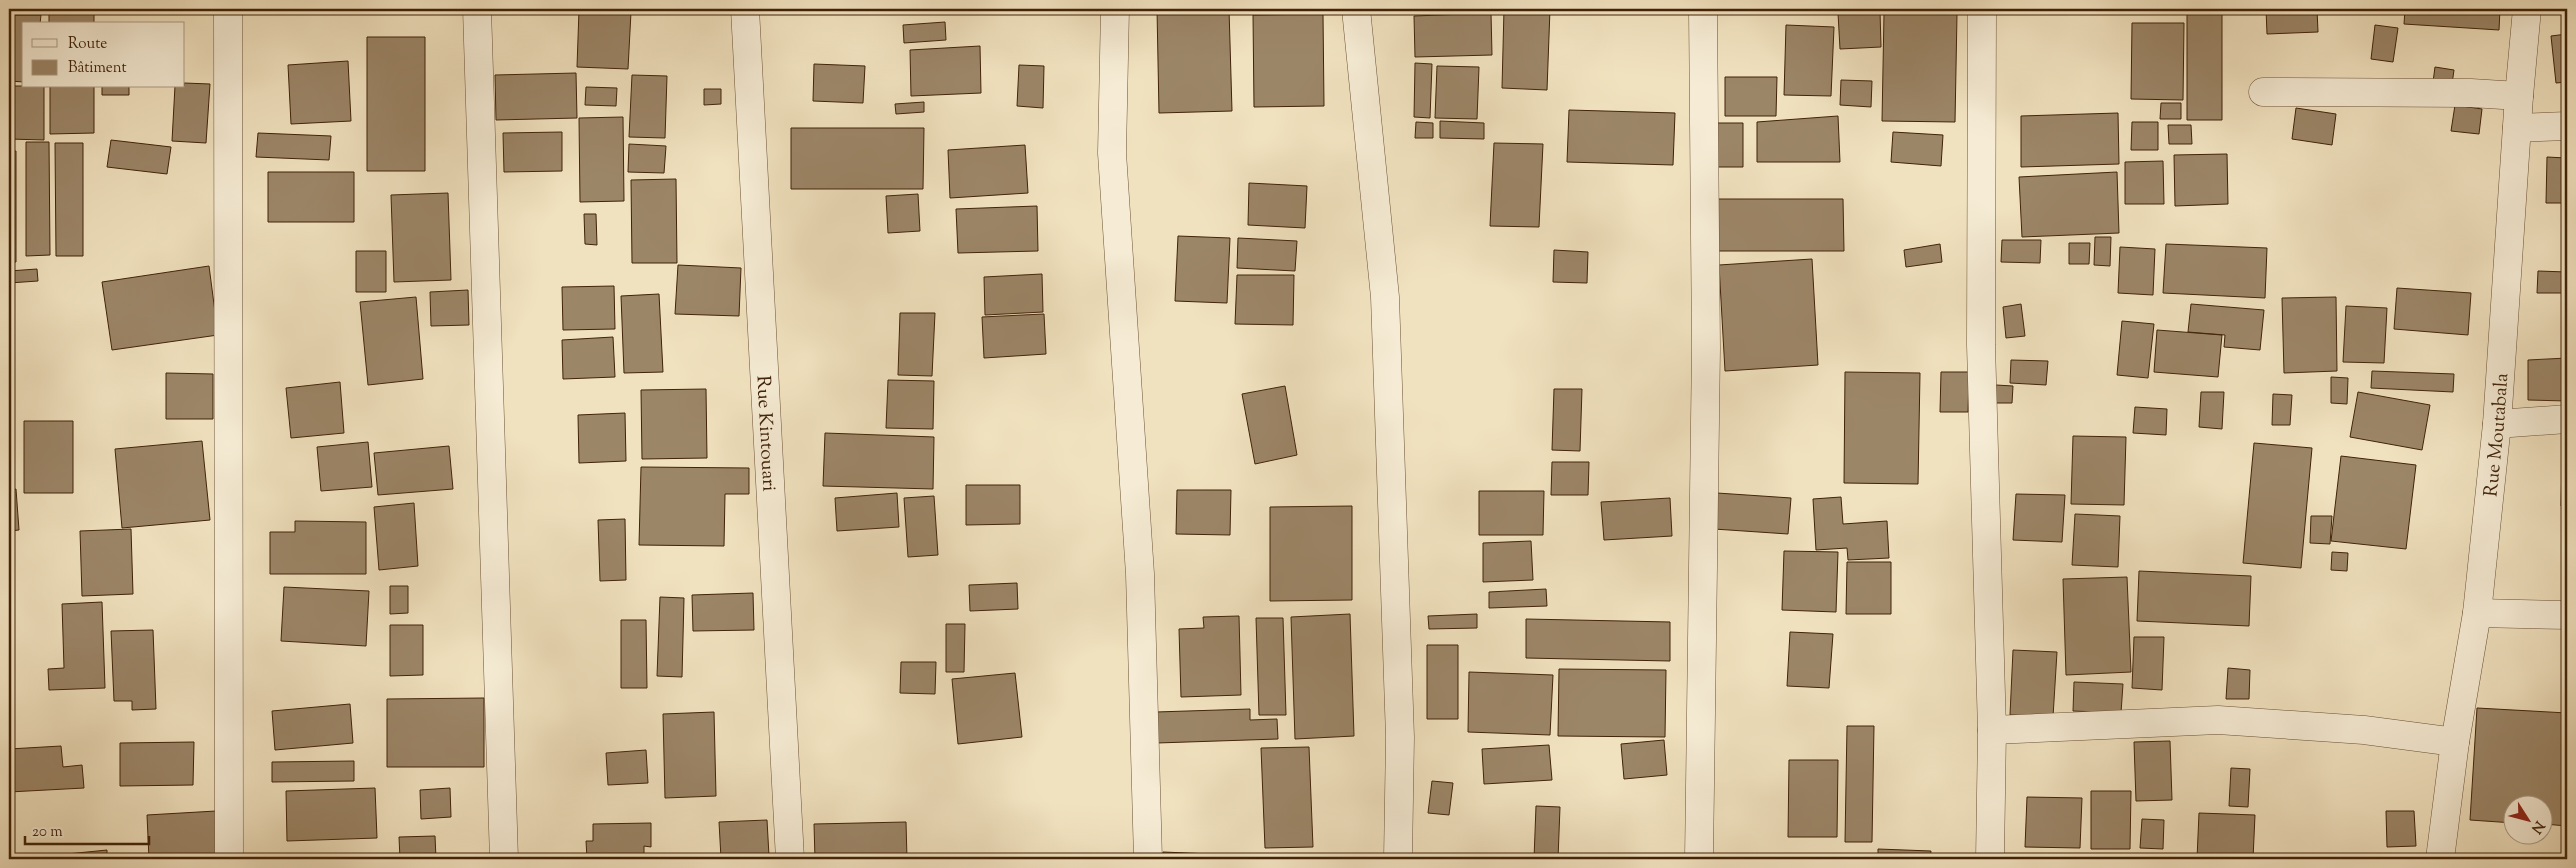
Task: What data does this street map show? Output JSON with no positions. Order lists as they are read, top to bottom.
{
  "streets": {
    "street": ["Rue Kintouari", "Rue Moutabala"]
  },
  "legend": ["Route", "Bâtiment"],
  "scale_bar": "20 m",
  "north": "bottom right"
}
